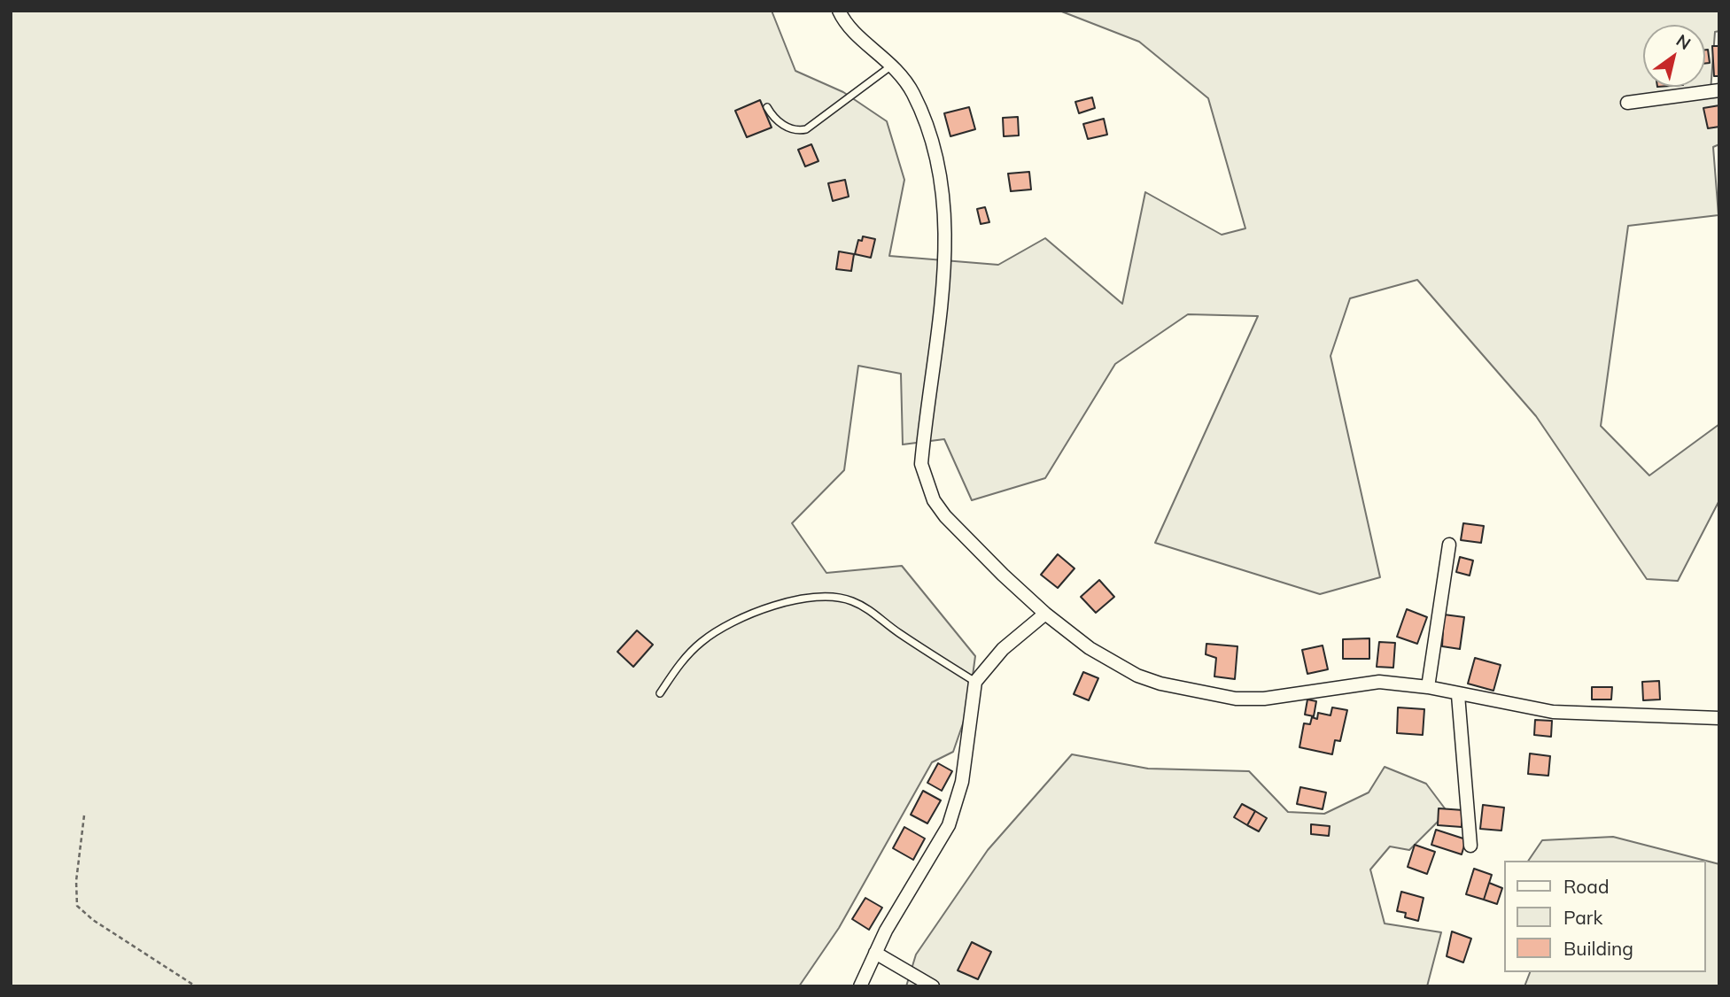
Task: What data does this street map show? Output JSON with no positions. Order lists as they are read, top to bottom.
{
  "legend": ["Road", "Park", "Building"],
  "north": "top right"
}
